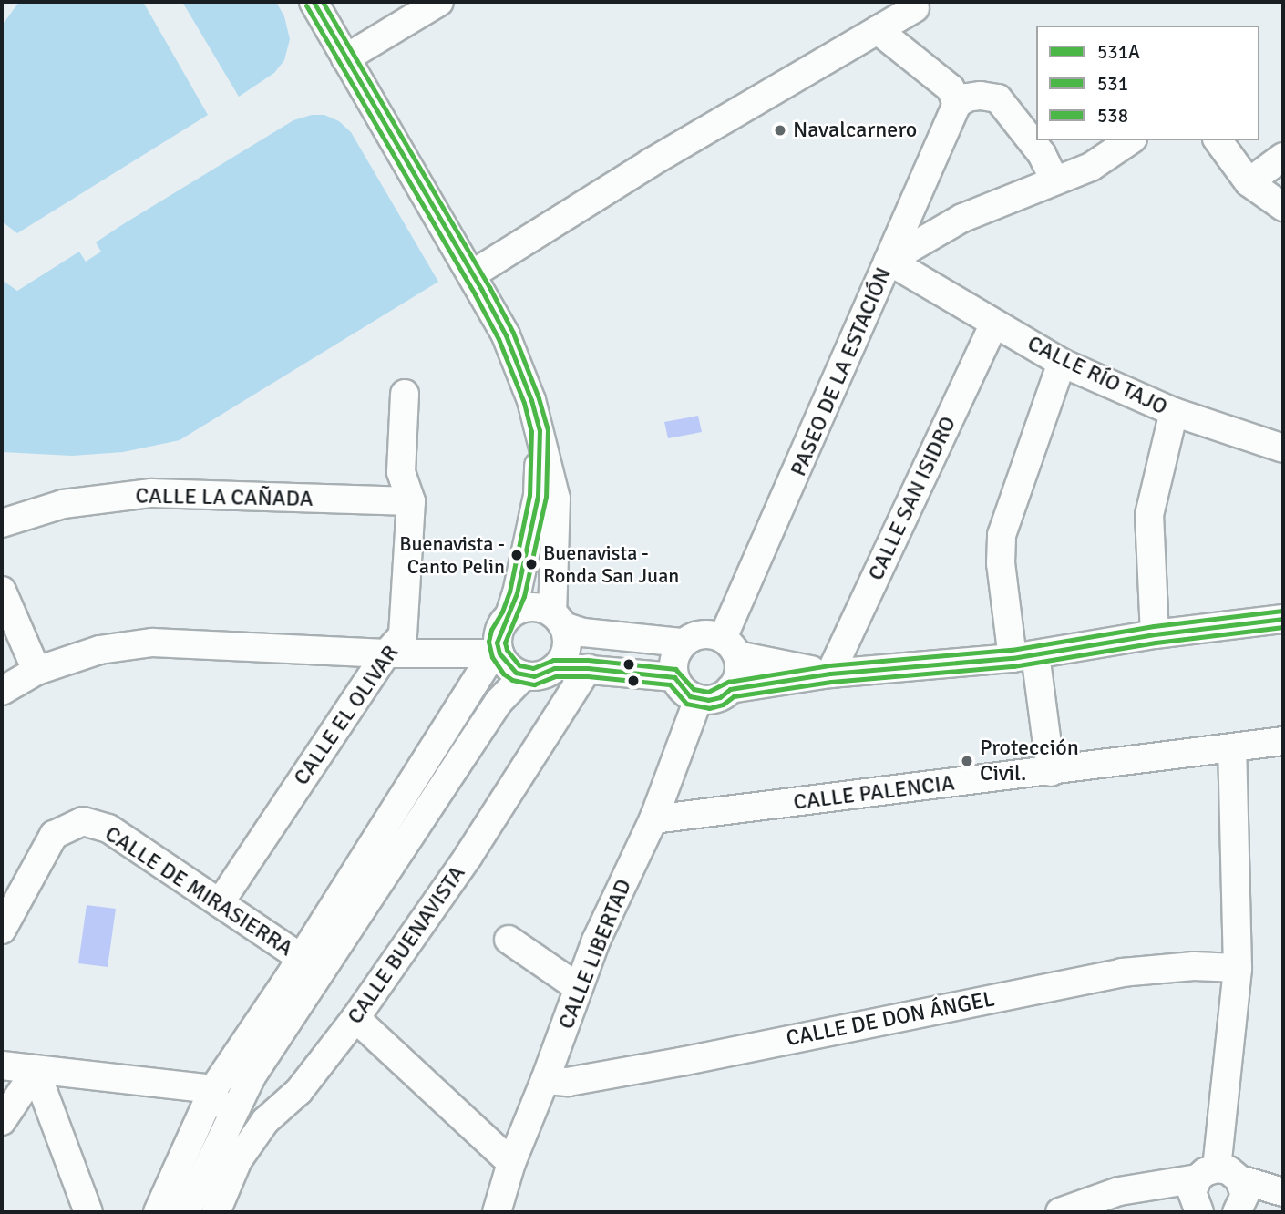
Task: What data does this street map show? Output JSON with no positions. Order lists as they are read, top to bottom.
{
  "streets": {
    "street": [
      "PASEO DE LA ESTACIÓN",
      "CALLE RÍO TAJO",
      "CALLE LA CAÑADA",
      "CALLE SAN ISIDRO",
      "CALLE EL OLIVAR",
      "CALLE PALENCIA",
      "CALLE DE MIRASIERRA",
      "CALLE BUENAVISTA",
      "CALLE LIBERTAD",
      "CALLE DE DON ÁNGEL"
    ]
  },
  "crossings": [
    ["PASEO DE LA ESTACIÓN", "CALLE RÍO TAJO"],
    ["PASEO DE LA ESTACIÓN", "CALLE LIBERTAD"],
    ["CALLE RÍO TAJO", "CALLE SAN ISIDRO"],
    ["CALLE LA CAÑADA", "CALLE EL OLIVAR"],
    ["CALLE EL OLIVAR", "CALLE DE MIRASIERRA"],
    ["CALLE PALENCIA", "CALLE LIBERTAD"],
    ["CALLE LIBERTAD", "CALLE DE DON ÁNGEL"]
  ],
  "places": [
    "Navalcarnero",
    "Buenavista - Canto Pelin",
    "Buenavista - Ronda San Juan",
    "Protección Civil."
  ],
  "lines": ["transit line 531A", "transit line 538", "transit line 531"],
  "legend": ["531A", "531", "538"]
}
